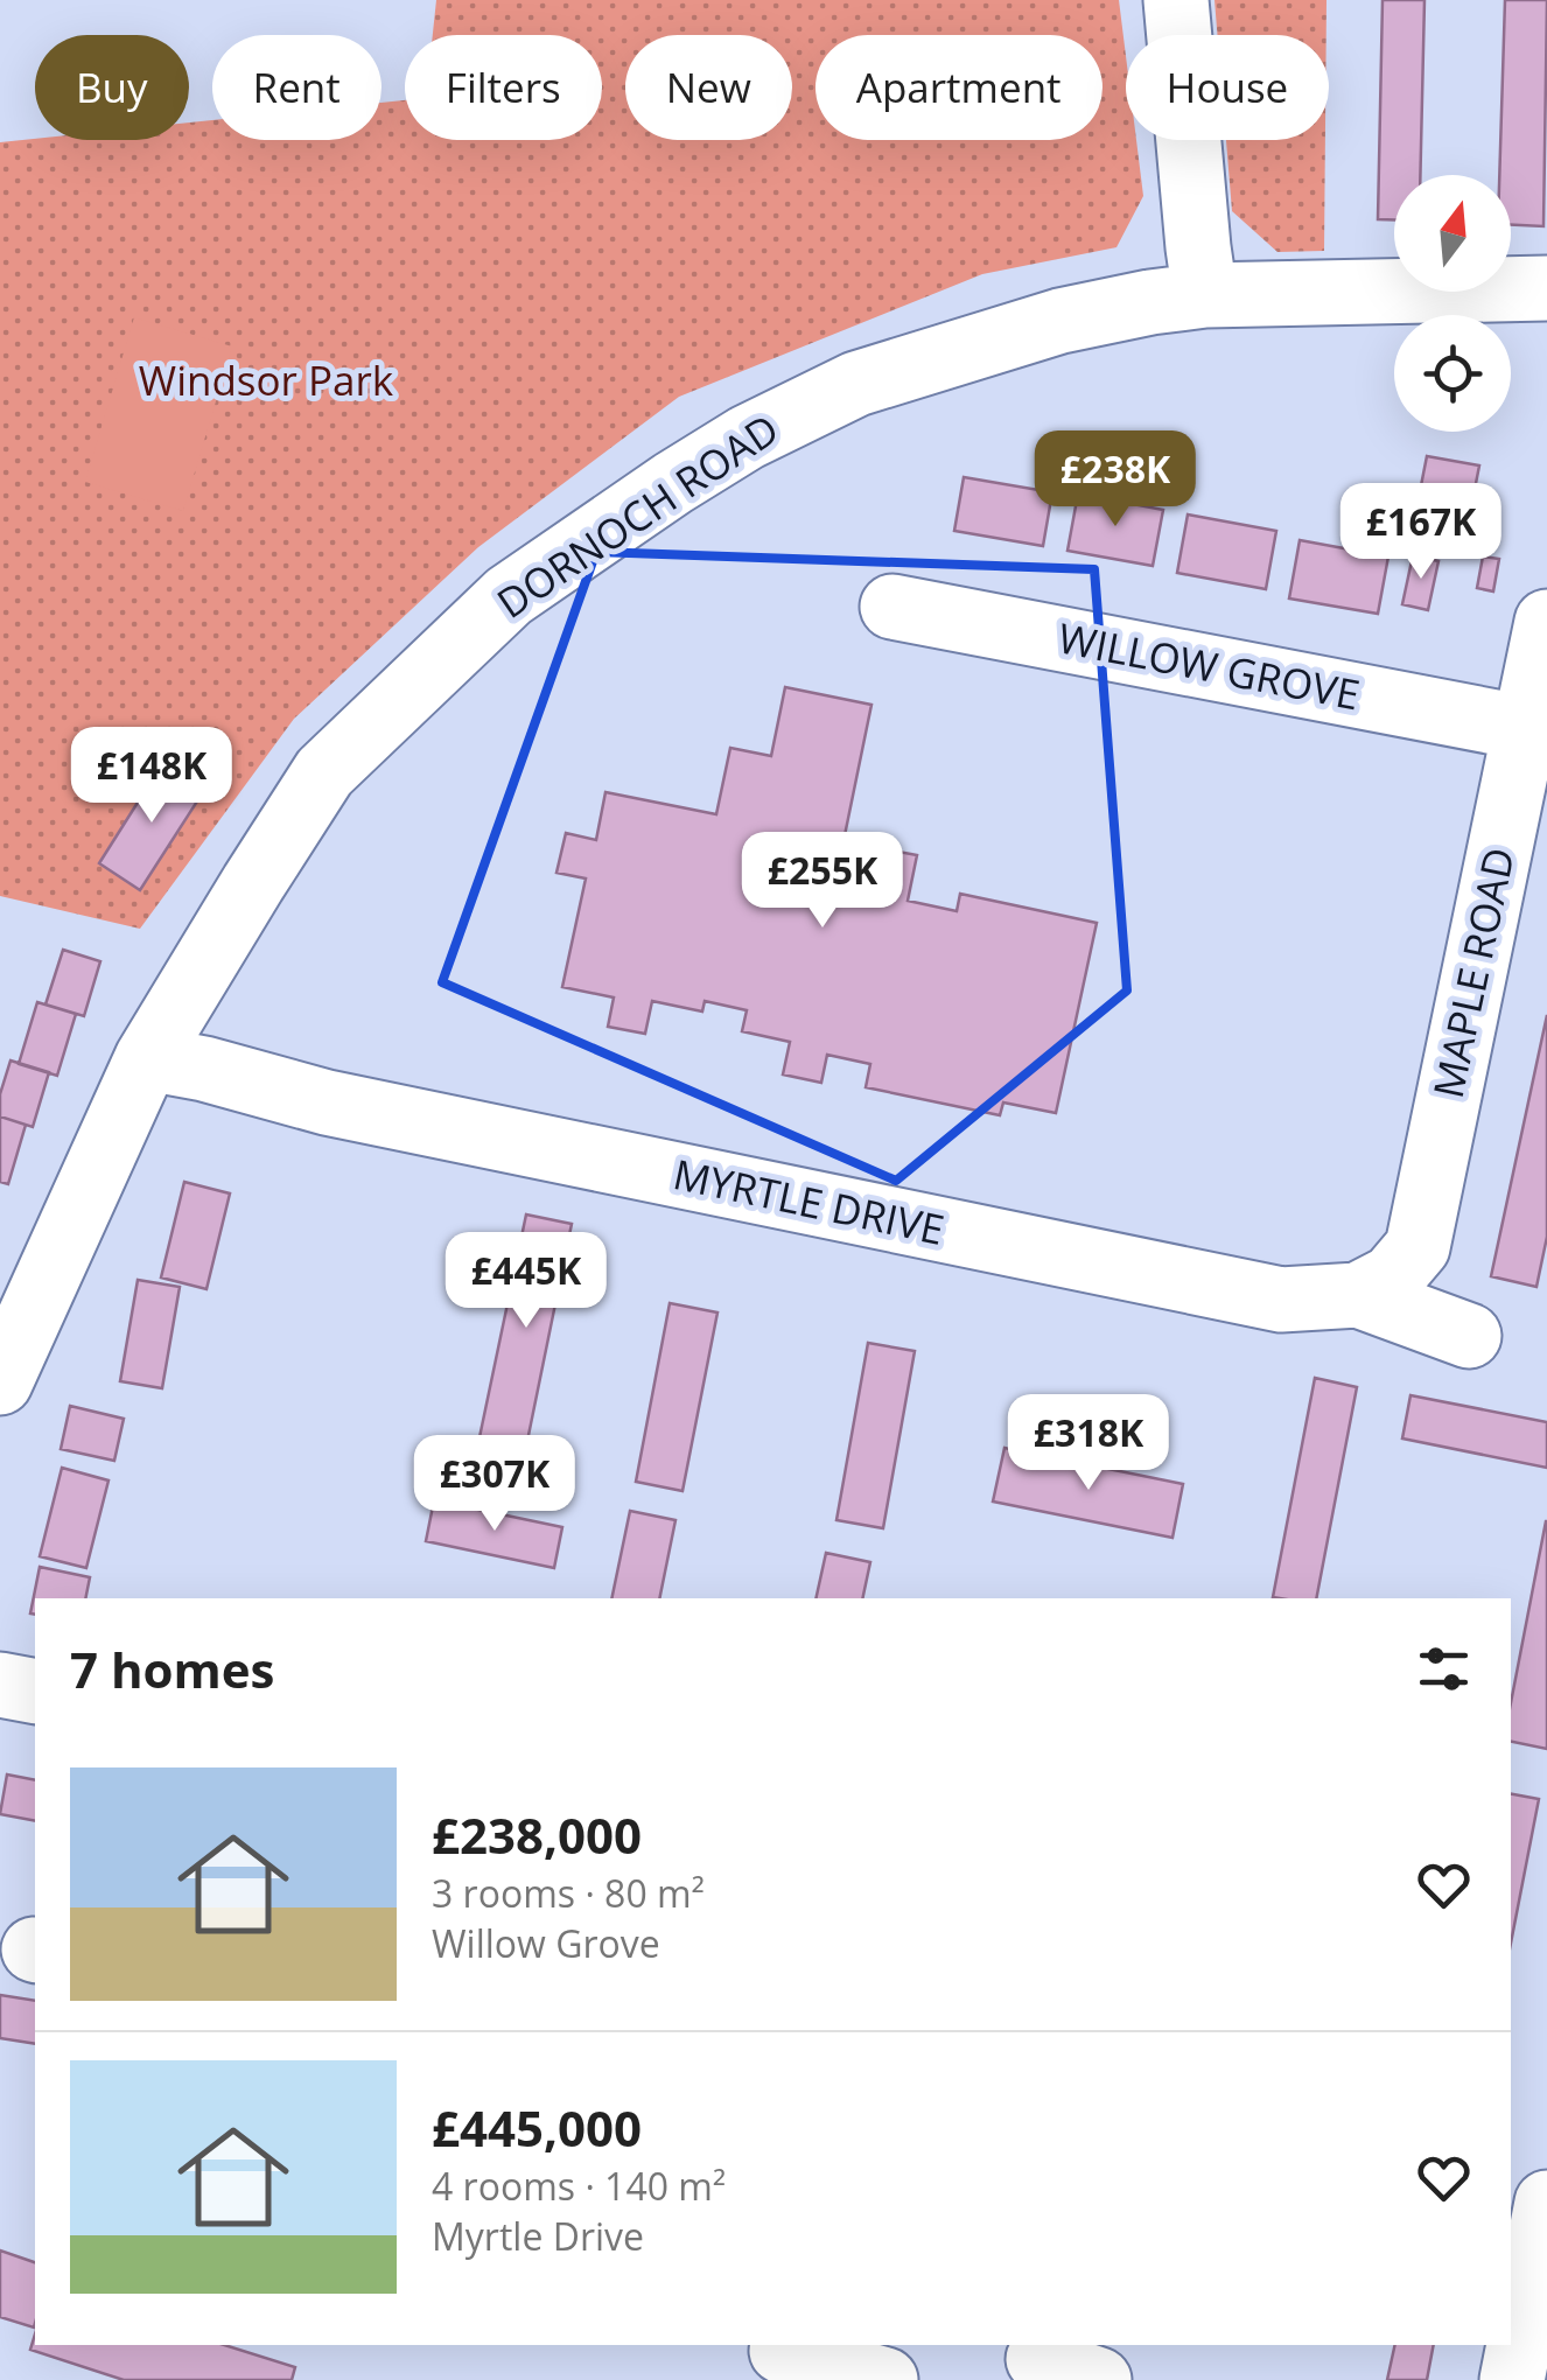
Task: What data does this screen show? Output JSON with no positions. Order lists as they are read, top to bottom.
{
  "streets": {
    "street": [
      "DORNOCH ROAD",
      "WILLOW GROVE",
      "MAPLE ROAD",
      "MYRTLE DRIVE"
    ]
  },
  "crossings": [
    ["DORNOCH ROAD", "MYRTLE DRIVE"],
    ["WILLOW GROVE", "MAPLE ROAD"],
    ["MAPLE ROAD", "MYRTLE DRIVE"]
  ],
  "parks": ["Windsor Park"],
  "north": "top",
  "page": {
    "chip": [
      "Buy",
      "Rent",
      "Filters",
      "New",
      "Apartment",
      "House"
    ],
    "price": [
      "£238K",
      "£167K",
      "£148K",
      "£255K",
      "£445K",
      "£318K",
      "£307K"
    ],
    "heading": "7 homes",
    "list": [
      {
        "name": "£238,000",
        "note": "3 rooms · 80 m² · Willow Grove"
      },
      {
        "name": "£445,000",
        "note": "4 rooms · 140 m² · Myrtle Drive"
      }
    ]
  }
}
